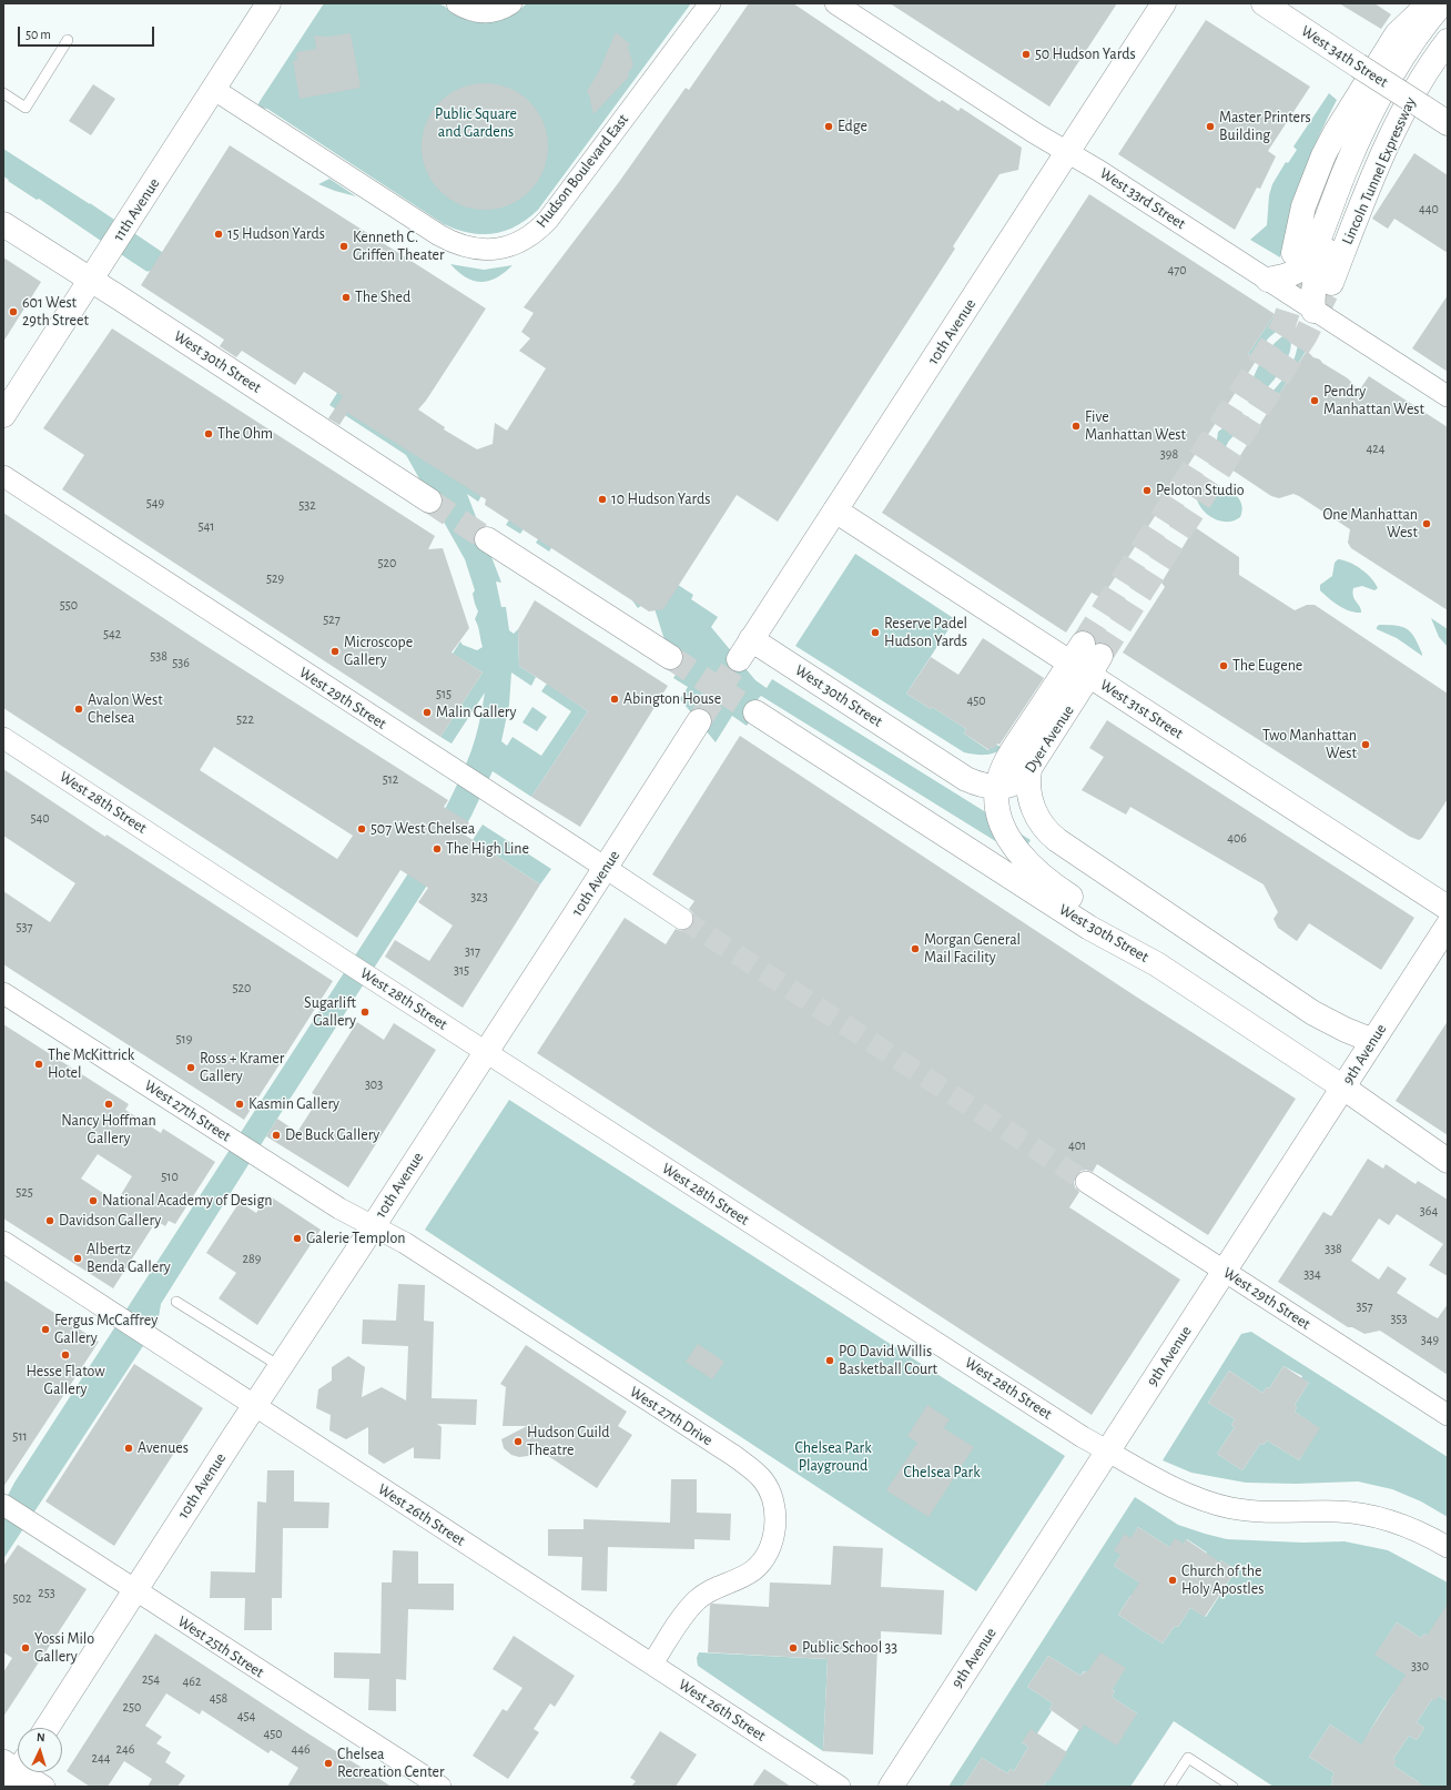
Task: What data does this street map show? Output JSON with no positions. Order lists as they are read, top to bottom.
{
  "streets": {
    "main road": [
      "West 34th Street",
      "Lincoln Tunnel Expressway",
      "11th Avenue",
      "10th Avenue",
      "West 30th Street",
      "West 31st Street",
      "Dyer Avenue",
      "9th Avenue"
    ],
    "street": [
      "Hudson Boulevard East",
      "West 33rd Street",
      "West 29th Street",
      "West 28th Street",
      "West 27th Street",
      "West 27th Drive",
      "West 26th Street",
      "West 25th Street"
    ]
  },
  "crossings": [
    ["Hudson Boulevard East", "11th Avenue"],
    ["West 33rd Street", "10th Avenue"],
    ["11th Avenue", "West 30th Street"],
    ["10th Avenue", "West 30th Street"],
    ["10th Avenue", "West 29th Street"],
    ["10th Avenue", "West 31st Street"],
    ["10th Avenue", "West 28th Street"],
    ["10th Avenue", "West 27th Street"],
    ["10th Avenue", "West 27th Drive"],
    ["10th Avenue", "West 26th Street"],
    ["10th Avenue", "West 25th Street"],
    ["West 30th Street", "Dyer Avenue"],
    ["West 30th Street", "9th Avenue"],
    ["West 29th Street", "9th Avenue"],
    ["West 31st Street", "Dyer Avenue"],
    ["West 28th Street", "9th Avenue"],
    ["West 27th Street", "West 27th Drive"],
    ["West 27th Drive", "West 26th Street"]
  ],
  "parks": ["Public Square and Gardens", "Chelsea Park Playground", "Chelsea Park"],
  "places": [
    "50 Hudson Yards",
    "Edge",
    "Master Printers Building",
    "15 Hudson Yards",
    "Kenneth C. Griffen Theater",
    "The Shed",
    "601 West 29th Street",
    "Pendry Manhattan West",
    "Five Manhattan West",
    "The Ohm",
    "Peloton Studio",
    "10 Hudson Yards",
    "One Manhattan West",
    "Reserve Padel Hudson Yards",
    "Microscope Gallery",
    "The Eugene",
    "Abington House",
    "Avalon West Chelsea",
    "Malin Gallery",
    "Two Manhattan West",
    "507 West Chelsea",
    "The High Line",
    "Morgan General Mail Facility",
    "Sugarlift Gallery",
    "The McKittrick Hotel",
    "Ross + Kramer Gallery",
    "Nancy Hoffman Gallery",
    "Kasmin Gallery",
    "De Buck Gallery",
    "National Academy of Design",
    "Davidson Gallery",
    "Galerie Templon",
    "Albertz Benda Gallery",
    "Fergus McCaffrey Gallery",
    "Hesse Flatow Gallery",
    "PO David Willis Basketball Court",
    "Hudson Guild Theatre",
    "Avenues",
    "Church of the Holy Apostles",
    "Yossi Milo Gallery",
    "Public School 33",
    "Chelsea Recreation Center"
  ],
  "house_numbers": [
    "440",
    "470",
    "424",
    "398",
    "549",
    "532",
    "541",
    "520",
    "529",
    "550",
    "527",
    "542",
    "538",
    "536",
    "515",
    "450",
    "522",
    "512",
    "540",
    "406",
    "323",
    "537",
    "317",
    "315",
    "520",
    "519",
    "303",
    "401",
    "510",
    "525",
    "364",
    "338",
    "289",
    "334",
    "357",
    "353",
    "349",
    "511",
    "253",
    "502",
    "330",
    "254",
    "462",
    "458",
    "250",
    "454",
    "450",
    "246",
    "446",
    "244"
  ],
  "scale_bar": "50 m",
  "north": "top"
}
